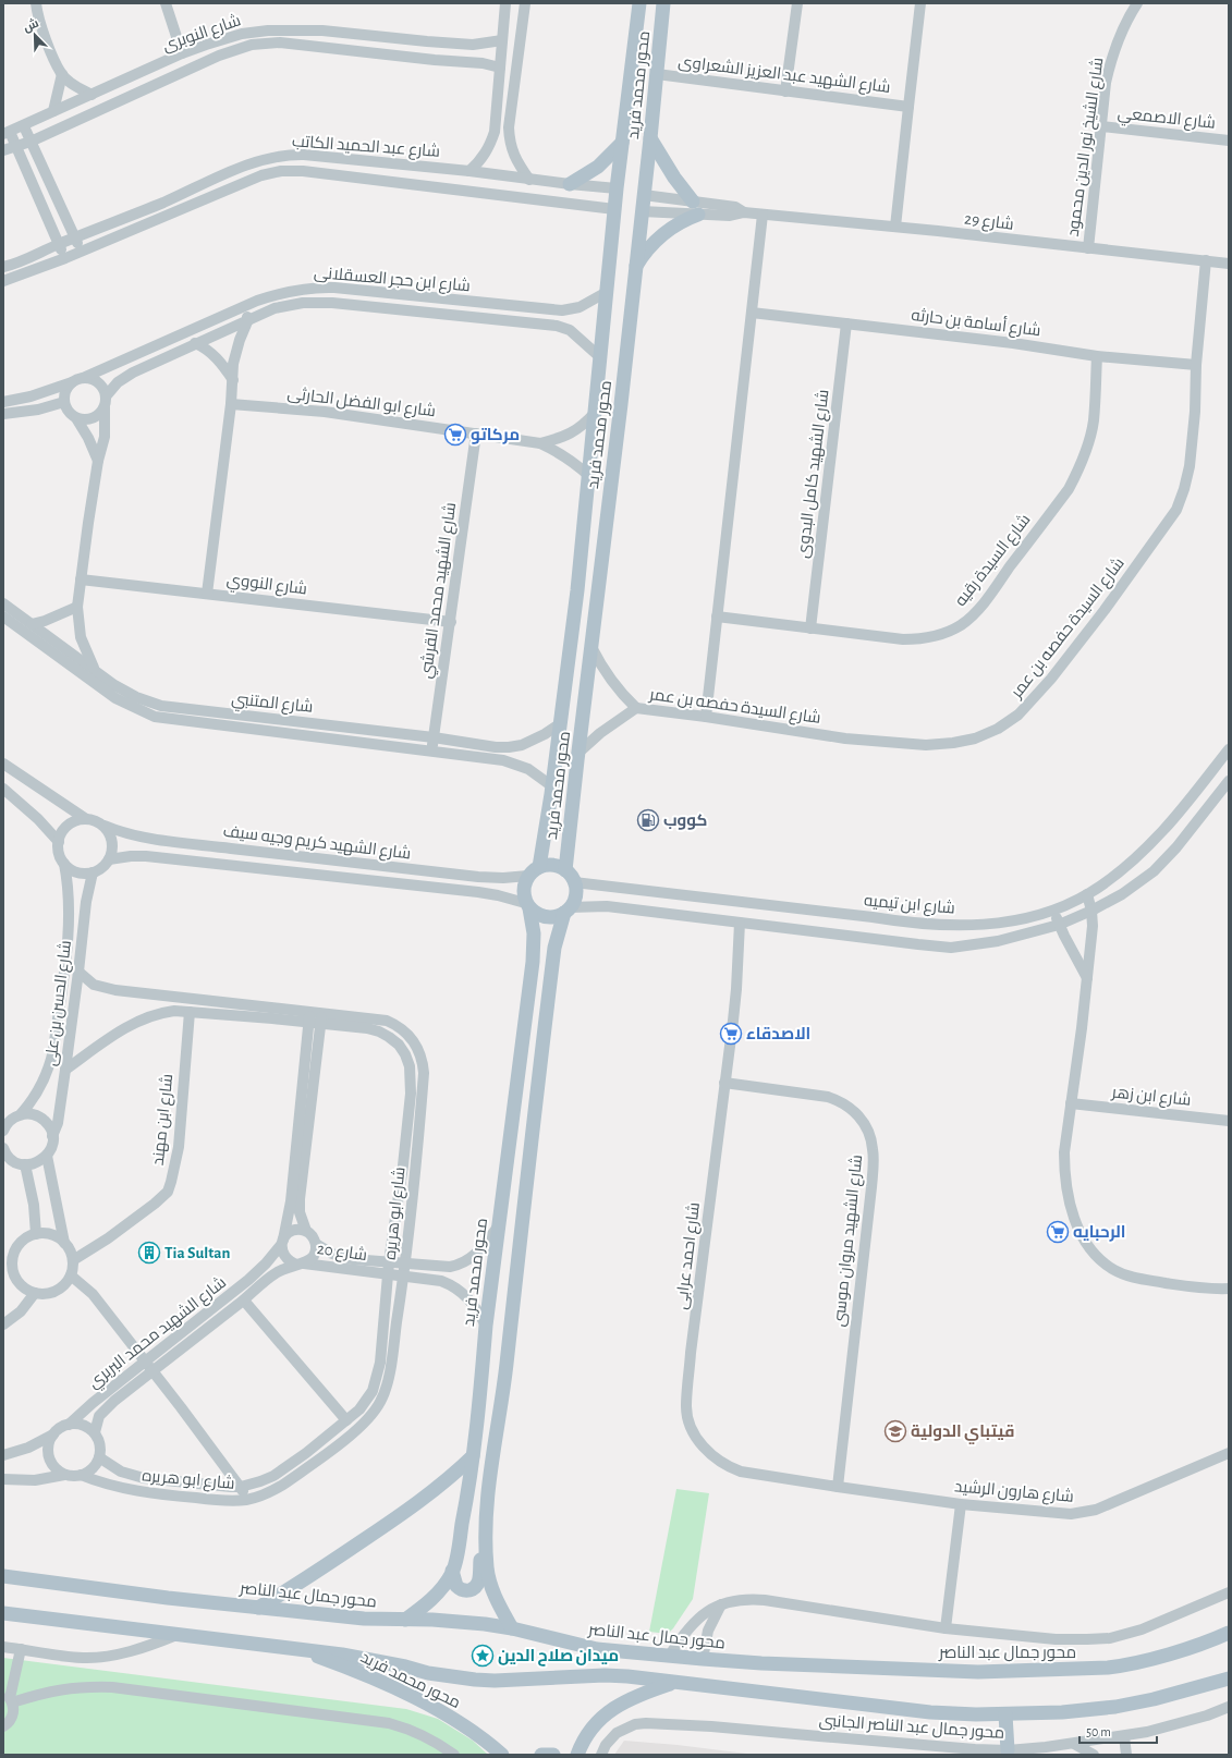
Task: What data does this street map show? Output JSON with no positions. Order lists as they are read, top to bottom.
{
  "streets": {
    "main road": ["محور محمد فريد", "محور جمال عبد الناصر"],
    "street": [
      "شارع النوبرى",
      "شارع الشهيد عبد العزيز الشعراوى",
      "شارع الاصمعي",
      "شارع عبد الحميد الكاتب",
      "شارع الشيخ نور الدين محمود",
      "شارع 29",
      "شارع ابن حجر العسقلانى",
      "شارع أسامة بن حارثه",
      "شارع ابو الفضل الحارثى",
      "شارع الشهيد كامل البدوى",
      "شارع السيدة رقيه",
      "شارع النووي",
      "شارع الشهيد محمد القرشي",
      "شارع السيدة حفصه بن عمر",
      "شارع المتنبي",
      "شارع الشهيد كريم وجيه سيف",
      "شارع ابن تيميه",
      "شارع الحسن بن على",
      "شارع ابن زهر",
      "شارع ابن مهند",
      "شارع ابو هريره",
      "شارع الشهيد مروان موسى",
      "شارع 20",
      "شارع احمد عرابى",
      "شارع الشهيد محمد البربري",
      "شارع هارون الرشيد",
      "محور جمال عبد الناصر الجانبى"
    ]
  },
  "crossings": [
    ["شارع الشهيد عبد العزيز الشعراوى", "محور محمد فريد"],
    ["محور محمد فريد", "شارع عبد الحميد الكاتب"],
    ["محور محمد فريد", "شارع 29"],
    ["محور محمد فريد", "شارع ابن حجر العسقلانى"],
    ["محور محمد فريد", "شارع ابو الفضل الحارثى"],
    ["محور محمد فريد", "شارع المتنبي"],
    ["محور محمد فريد", "شارع الشهيد كريم وجيه سيف"],
    ["محور محمد فريد", "شارع ابن تيميه"],
    ["محور محمد فريد", "شارع 20"],
    ["محور محمد فريد", "محور جمال عبد الناصر"],
    ["شارع الاصمعي", "شارع الشيخ نور الدين محمود"],
    ["شارع الشيخ نور الدين محمود", "شارع 29"],
    ["شارع 29", "شارع السيدة حفصه بن عمر"],
    ["شارع أسامة بن حارثه", "شارع الشهيد كامل البدوى"],
    ["شارع أسامة بن حارثه", "شارع السيدة رقيه"],
    ["شارع أسامة بن حارثه", "شارع السيدة حفصه بن عمر"],
    ["شارع ابو الفضل الحارثى", "شارع الشهيد محمد القرشي"],
    ["شارع الشهيد كامل البدوى", "شارع السيدة رقيه"],
    ["شارع النووي", "شارع الشهيد محمد القرشي"],
    ["شارع الشهيد محمد القرشي", "شارع المتنبي"],
    ["شارع الشهيد كريم وجيه سيف", "شارع ابن تيميه"],
    ["شارع الشهيد كريم وجيه سيف", "شارع الحسن بن على"],
    ["شارع الحسن بن على", "شارع ابو هريره"],
    ["شارع ابن مهند", "شارع ابو هريره"],
    ["شارع ابو هريره", "شارع 20"],
    ["شارع ابو هريره", "شارع الشهيد محمد البربري"],
    ["شارع الشهيد مروان موسى", "شارع احمد عرابى"],
    ["شارع الشهيد مروان موسى", "شارع هارون الرشيد"],
    ["شارع 20", "شارع الشهيد محمد البربري"],
    ["شارع احمد عرابى", "شارع هارون الرشيد"]
  ],
  "places": {
    "supermarket": ["مركاتو", "الاصدقاء", "الرحبايه"],
    "fuel station": ["كووب"],
    "building": ["Tia Sultan"],
    "school or university": ["قيتباي الدولية"],
    "place": ["ميدان صلاح الدين"]
  },
  "scale_bar": "50 m",
  "north": "top left"
}
